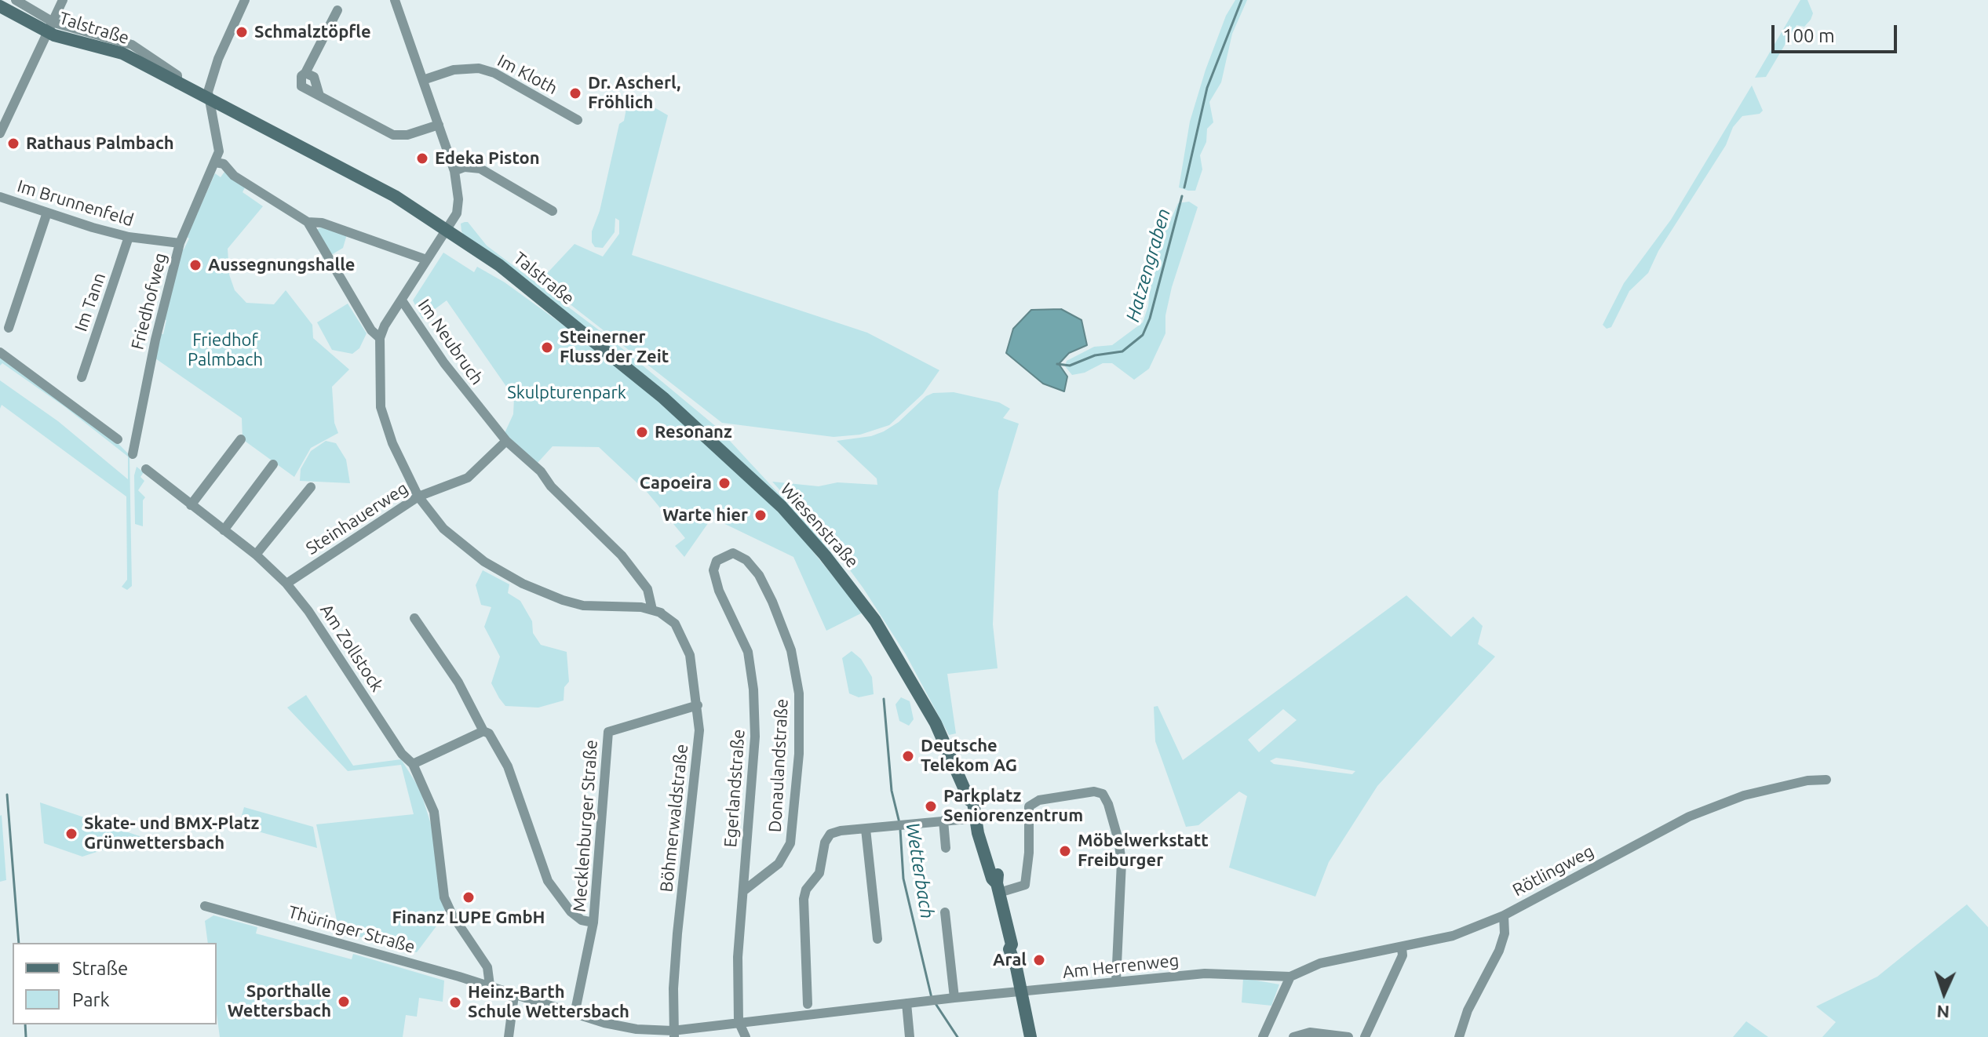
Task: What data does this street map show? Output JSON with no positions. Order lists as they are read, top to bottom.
{
  "streets": {
    "main road": ["Talstraße", "Wiesenstraße"],
    "street": [
      "Im Kloth",
      "Im Brunnenfeld",
      "Friedhofweg",
      "Im Tann",
      "Im Neubruch",
      "Steinhauerweg",
      "Am Zollstock",
      "Donaulandstraße",
      "Egerlandstraße",
      "Böhmerwaldstraße",
      "Mecklenburger Straße",
      "Rötlingweg",
      "Thüringer Straße",
      "Am Herrenweg"
    ]
  },
  "crossings": [
    ["Talstraße", "Wiesenstraße"],
    ["Im Brunnenfeld", "Friedhofweg"],
    ["Im Brunnenfeld", "Im Tann"],
    ["Im Neubruch", "Steinhauerweg"],
    ["Im Neubruch", "Böhmerwaldstraße"],
    ["Steinhauerweg", "Am Zollstock"],
    ["Wiesenstraße", "Am Herrenweg"],
    ["Donaulandstraße", "Egerlandstraße"],
    ["Egerlandstraße", "Am Herrenweg"],
    ["Böhmerwaldstraße", "Mecklenburger Straße"],
    ["Böhmerwaldstraße", "Thüringer Straße"],
    ["Böhmerwaldstraße", "Am Herrenweg"],
    ["Mecklenburger Straße", "Thüringer Straße"],
    ["Rötlingweg", "Am Herrenweg"],
    ["Thüringer Straße", "Am Herrenweg"]
  ],
  "water": ["Hatzengraben", "Wetterbach"],
  "parks": ["Friedhof Palmbach", "Skulpturenpark"],
  "places": [
    "Schmalztöpfle",
    "Dr. Ascherl, Fröhlich",
    "Rathaus Palmbach",
    "Edeka Piston",
    "Aussegnungshalle",
    "Steinerner Fluss der Zeit",
    "Resonanz",
    "Capoeira",
    "Warte hier",
    "Deutsche Telekom AG",
    "Parkplatz Seniorenzentrum",
    "Skate- und BMX-Platz Grünwettersbach",
    "Möbelwerkstatt Freiburger",
    "Finanz LUPE GmbH",
    "Aral",
    "Sporthalle Wettersbach",
    "Heinz-Barth Schule Wettersbach"
  ],
  "legend": ["Straße", "Park"],
  "scale_bar": "100 m",
  "north": "bottom"
}
